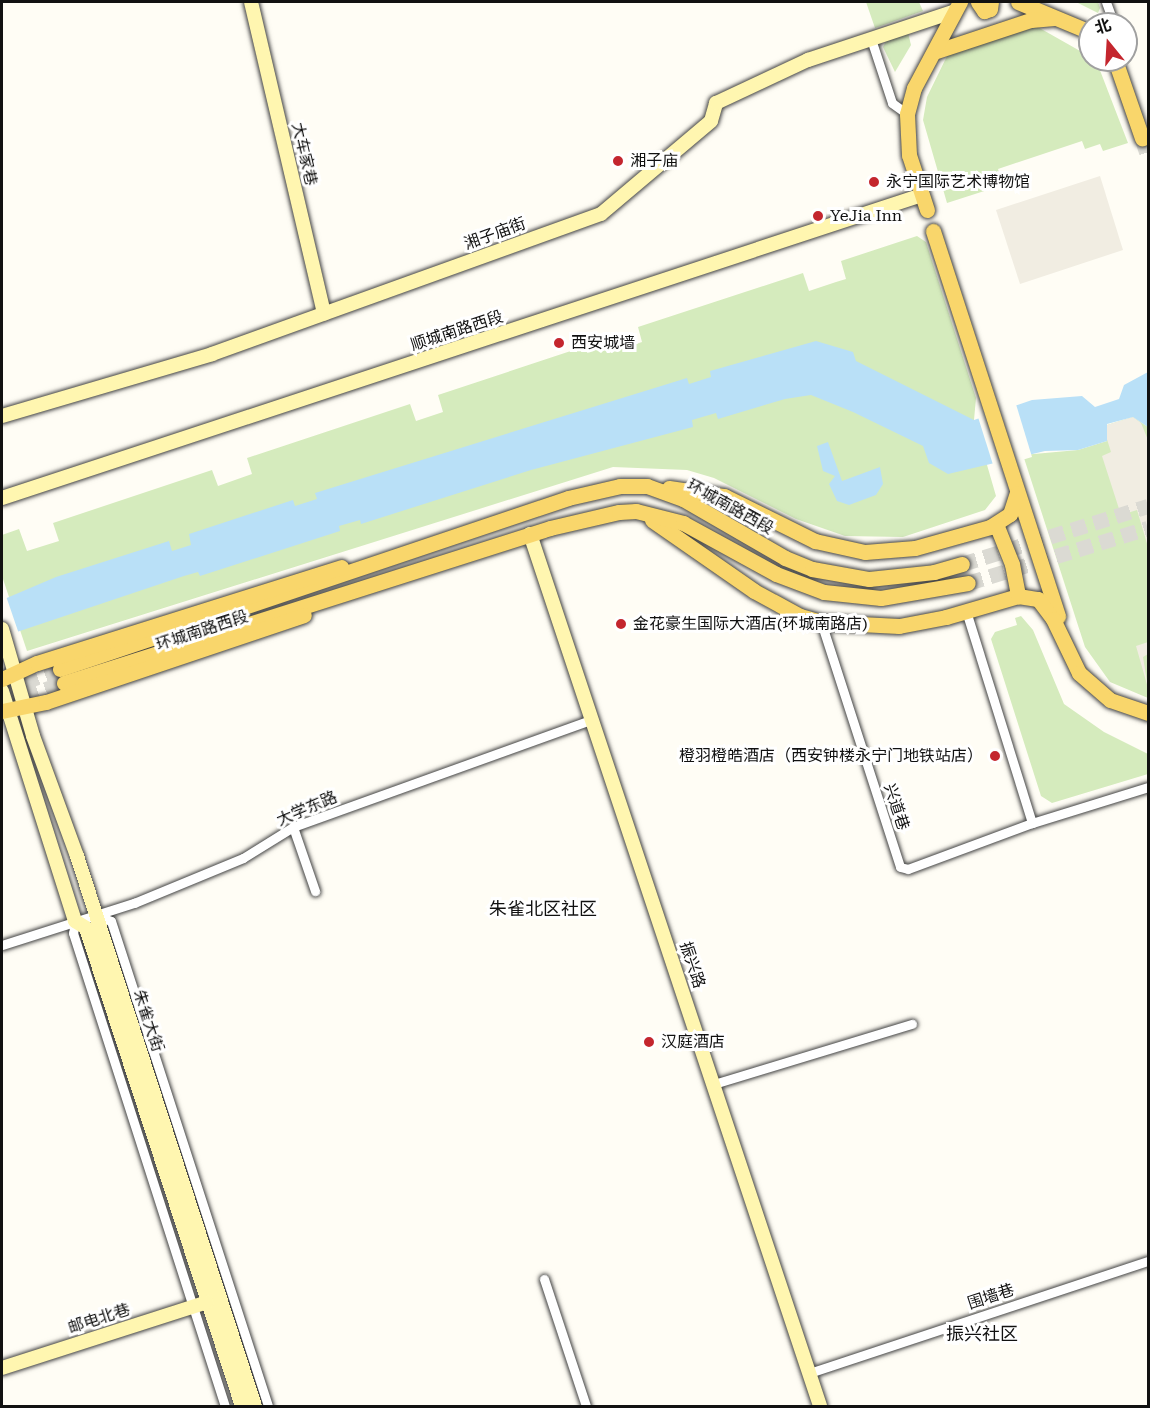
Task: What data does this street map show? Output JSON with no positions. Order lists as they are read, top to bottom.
{
  "streets": {
    "main road": ["环城南路西段"],
    "street": [
      "大车家巷",
      "湘子庙街",
      "顺城南路西段",
      "兴道巷",
      "大学东路",
      "振兴路",
      "朱雀大街",
      "围墙巷",
      "邮电北巷"
    ]
  },
  "crossings": [
    ["大车家巷", "湘子庙街"],
    ["环城南路西段", "振兴路"],
    ["环城南路西段", "朱雀大街"],
    ["大学东路", "振兴路"],
    ["大学东路", "朱雀大街"],
    ["振兴路", "围墙巷"],
    ["朱雀大街", "邮电北巷"]
  ],
  "districts": ["朱雀北区社区", "振兴社区"],
  "places": [
    "湘子庙",
    "永宁国际艺术博物馆",
    "YeJia Inn",
    "西安城墙",
    "金花豪生国际大酒店(环城南路店)",
    "橙羽橙皓酒店（西安钟楼永宁门地铁站店）",
    "汉庭酒店"
  ],
  "north": "top"
}
